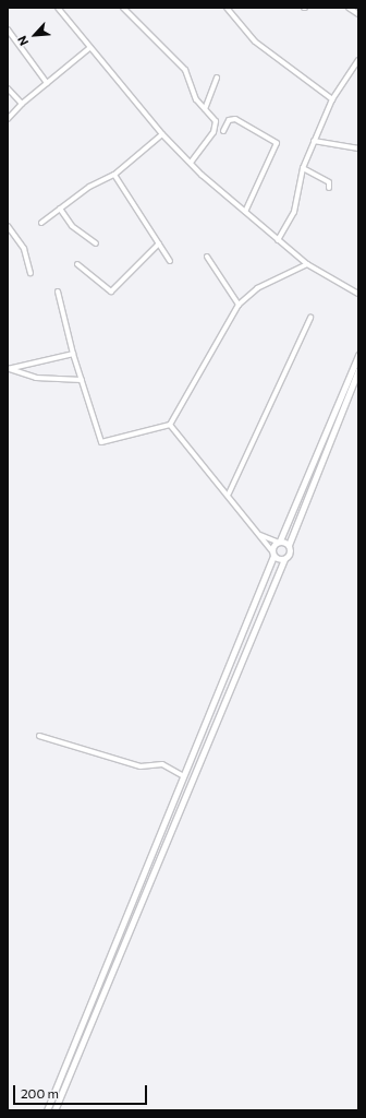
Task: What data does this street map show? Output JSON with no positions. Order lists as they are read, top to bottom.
{
  "scale_bar": "200 m",
  "north": "bottom left"
}
